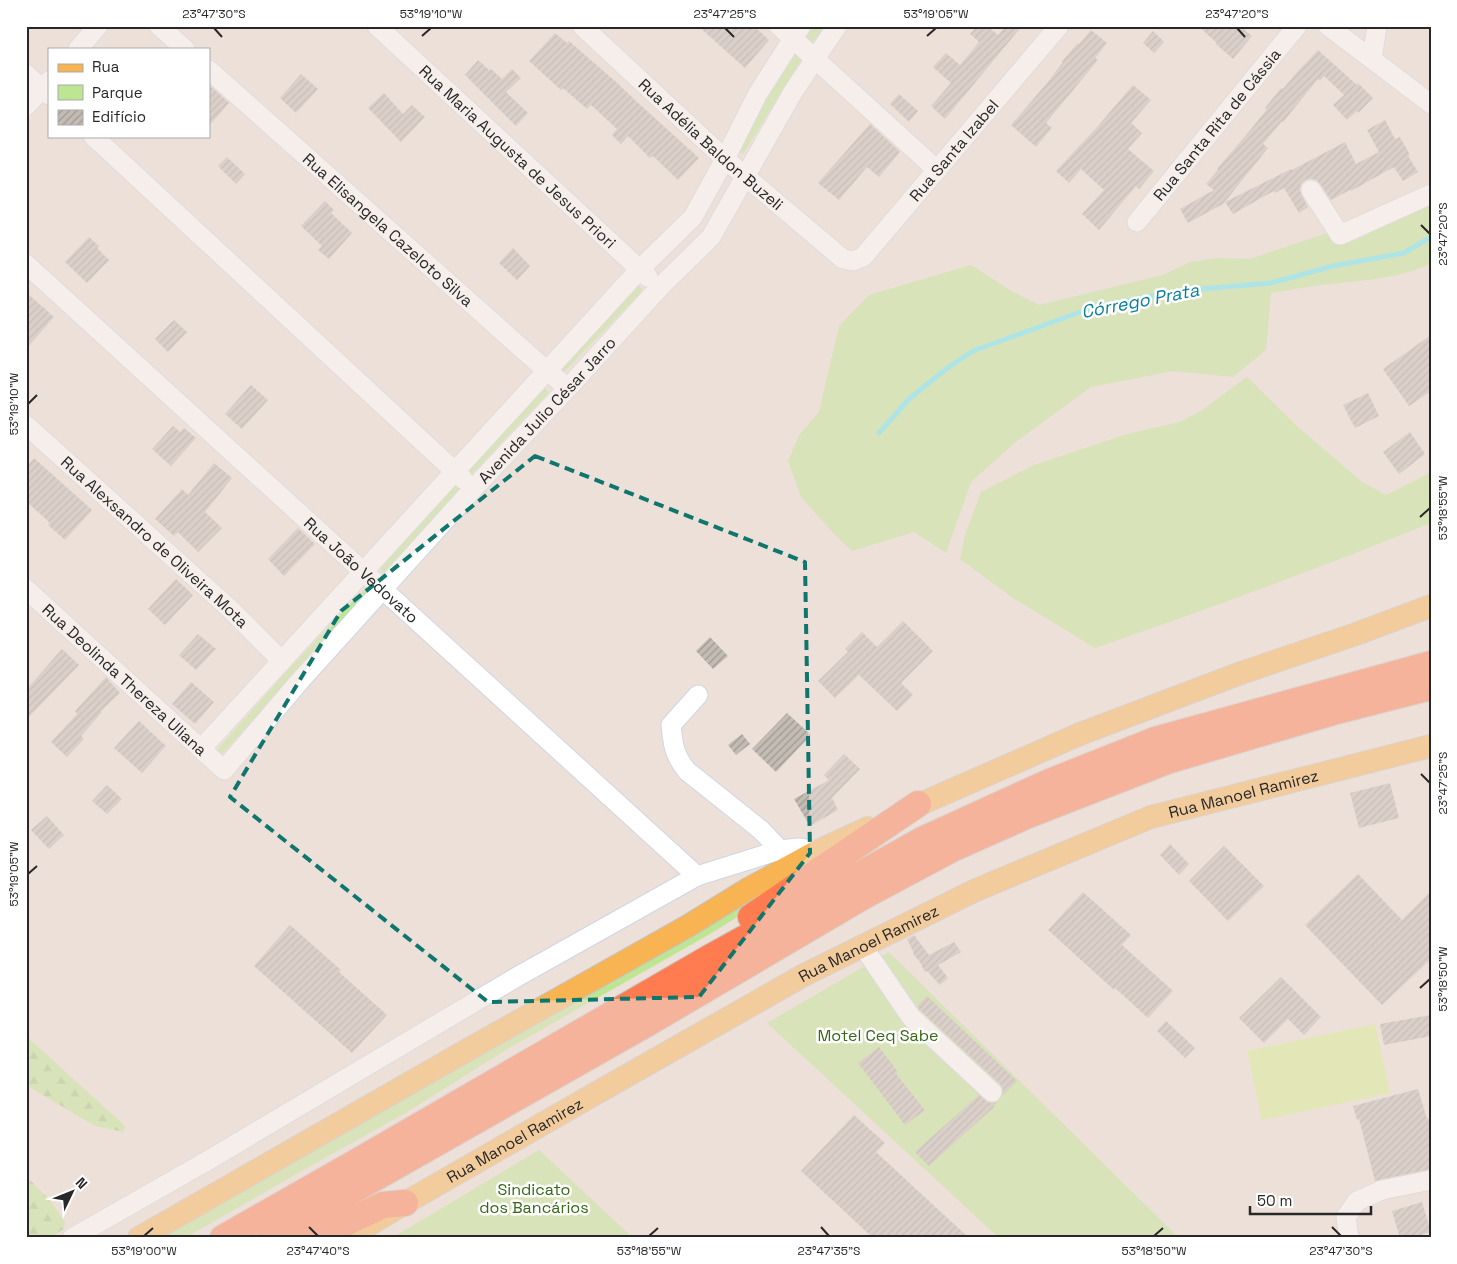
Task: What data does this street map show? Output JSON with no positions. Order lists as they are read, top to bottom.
{
  "streets": {
    "main road": ["Rua Manoel Ramirez"],
    "street": [
      "Rua Santa Rita de Cássia",
      "Rua Adélia Baldon Buzeli",
      "Rua Santa Izabel",
      "Rua Maria Augusta de Jesus Priori",
      "Rua Elisangela Cazeloto Silva",
      "Avenida Julio César Jarro",
      "Rua Alexsandro de Oliveira Mota",
      "Rua João Vedovato",
      "Rua Deolinda Thereza Uliana"
    ]
  },
  "crossings": [
    ["Rua Adélia Baldon Buzeli", "Rua Santa Izabel"],
    ["Rua Adélia Baldon Buzeli", "Avenida Julio César Jarro"],
    ["Rua Maria Augusta de Jesus Priori", "Avenida Julio César Jarro"],
    ["Rua Elisangela Cazeloto Silva", "Avenida Julio César Jarro"],
    ["Avenida Julio César Jarro", "Rua Alexsandro de Oliveira Mota"],
    ["Avenida Julio César Jarro", "Rua João Vedovato"],
    ["Avenida Julio César Jarro", "Rua Deolinda Thereza Uliana"]
  ],
  "water": ["Córrego Prata"],
  "parks": ["Motel Ceq Sabe", "Sindicato dos Bancários"],
  "legend": ["Rua", "Parque", "Edifício"],
  "scale_bar": "50 m",
  "north": "top right",
  "coordinates": [
    "23°47'30\"S",
    "53°19'10\"W",
    "23°47'25\"S",
    "53°19'05\"W",
    "23°47'20\"S",
    "53°18'55\"W",
    "53°18'50\"W",
    "53°19'00\"W",
    "23°47'40\"S",
    "23°47'35\"S"
  ]
}
